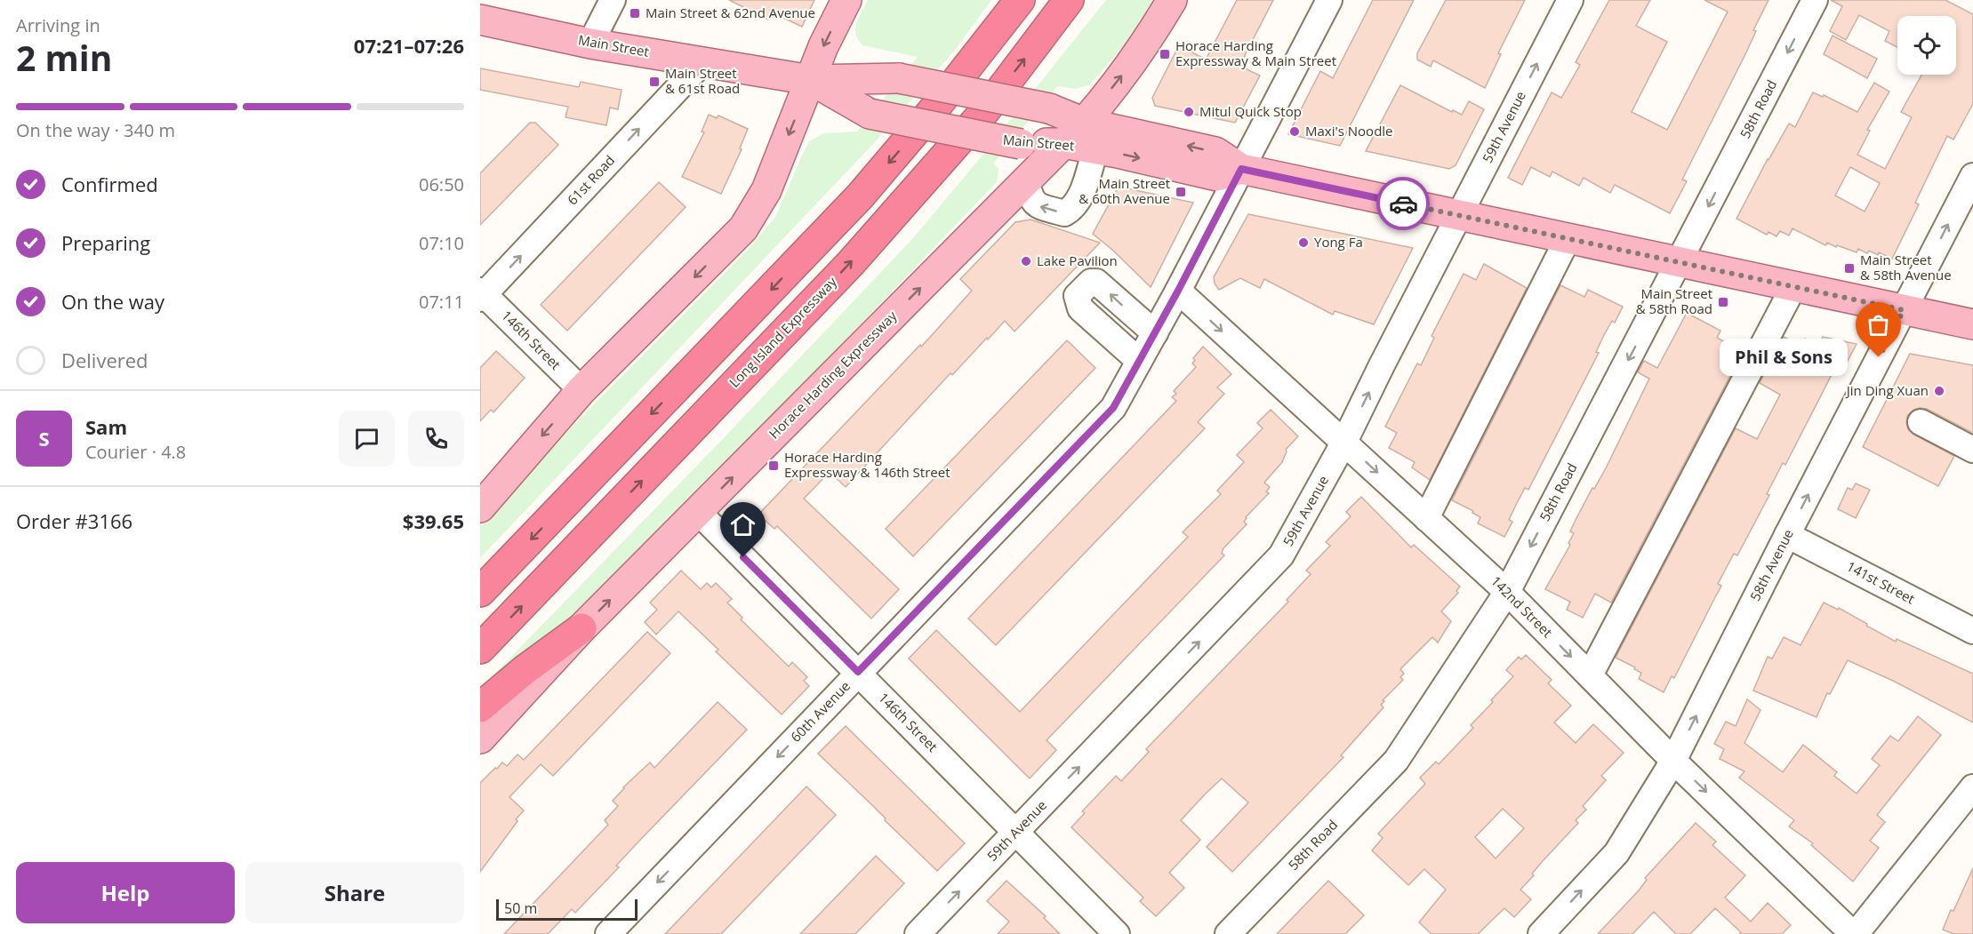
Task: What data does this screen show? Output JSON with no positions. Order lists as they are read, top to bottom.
{
  "streets": {
    "highway": ["Long Island Expressway"],
    "main road": ["Main Street", "Horace Harding Expressway"],
    "street": [
      "58th Road",
      "59th Avenue",
      "61st Road",
      "146th Street",
      "58th Avenue",
      "141st Street",
      "142nd Street",
      "60th Avenue"
    ]
  },
  "crossings": [
    ["Main Street", "58th Road"],
    ["Main Street", "59th Avenue"],
    ["Main Street", "61st Road"],
    ["Main Street", "Horace Harding Expressway"],
    ["Main Street", "58th Avenue"],
    ["Main Street", "60th Avenue"],
    ["58th Road", "142nd Street"],
    ["59th Avenue", "146th Street"],
    ["59th Avenue", "142nd Street"],
    ["61st Road", "146th Street"],
    ["146th Street", "Horace Harding Expressway"],
    ["146th Street", "60th Avenue"],
    ["58th Avenue", "141st Street"],
    ["58th Avenue", "142nd Street"],
    ["142nd Street", "60th Avenue"]
  ],
  "one_way": ["59th Avenue", "61st Road", "142nd Street"],
  "places": {
    "transit": [
      "Main Street & 62nd Avenue",
      "Horace Harding Expressway & Main Street",
      "Main Street & 61st Road",
      "Main Street & 60th Avenue",
      "Main Street & 58th Avenue",
      "Main Street & 58th Road",
      "Horace Harding Expressway & 146th Street"
    ],
    "other": [
      "Mitul Quick Stop",
      "Maxi's Noodle",
      "Yong Fa",
      "Lake Pavilion",
      "Phil & Sons",
      "Jin Ding Xuan"
    ]
  },
  "scale_bar": "50 m",
  "page": {
    "heading": ["2 min", "Arriving in", "07:21–07:26"],
    "panel": [
      "Sam",
      "Courier · 4.8",
      "Order #3166",
      "$39.65"
    ],
    "bar": "On the way · 340 m",
    "list": [
      ["Confirmed", "06:50"],
      ["Preparing", "07:10"],
      ["On the way", "07:11"],
      "Delivered"
    ],
    "bubble": "Phil & Sons",
    "round": "S",
    "buttons": ["Help", "Share"],
    "scale": "50 m"
  }
}
